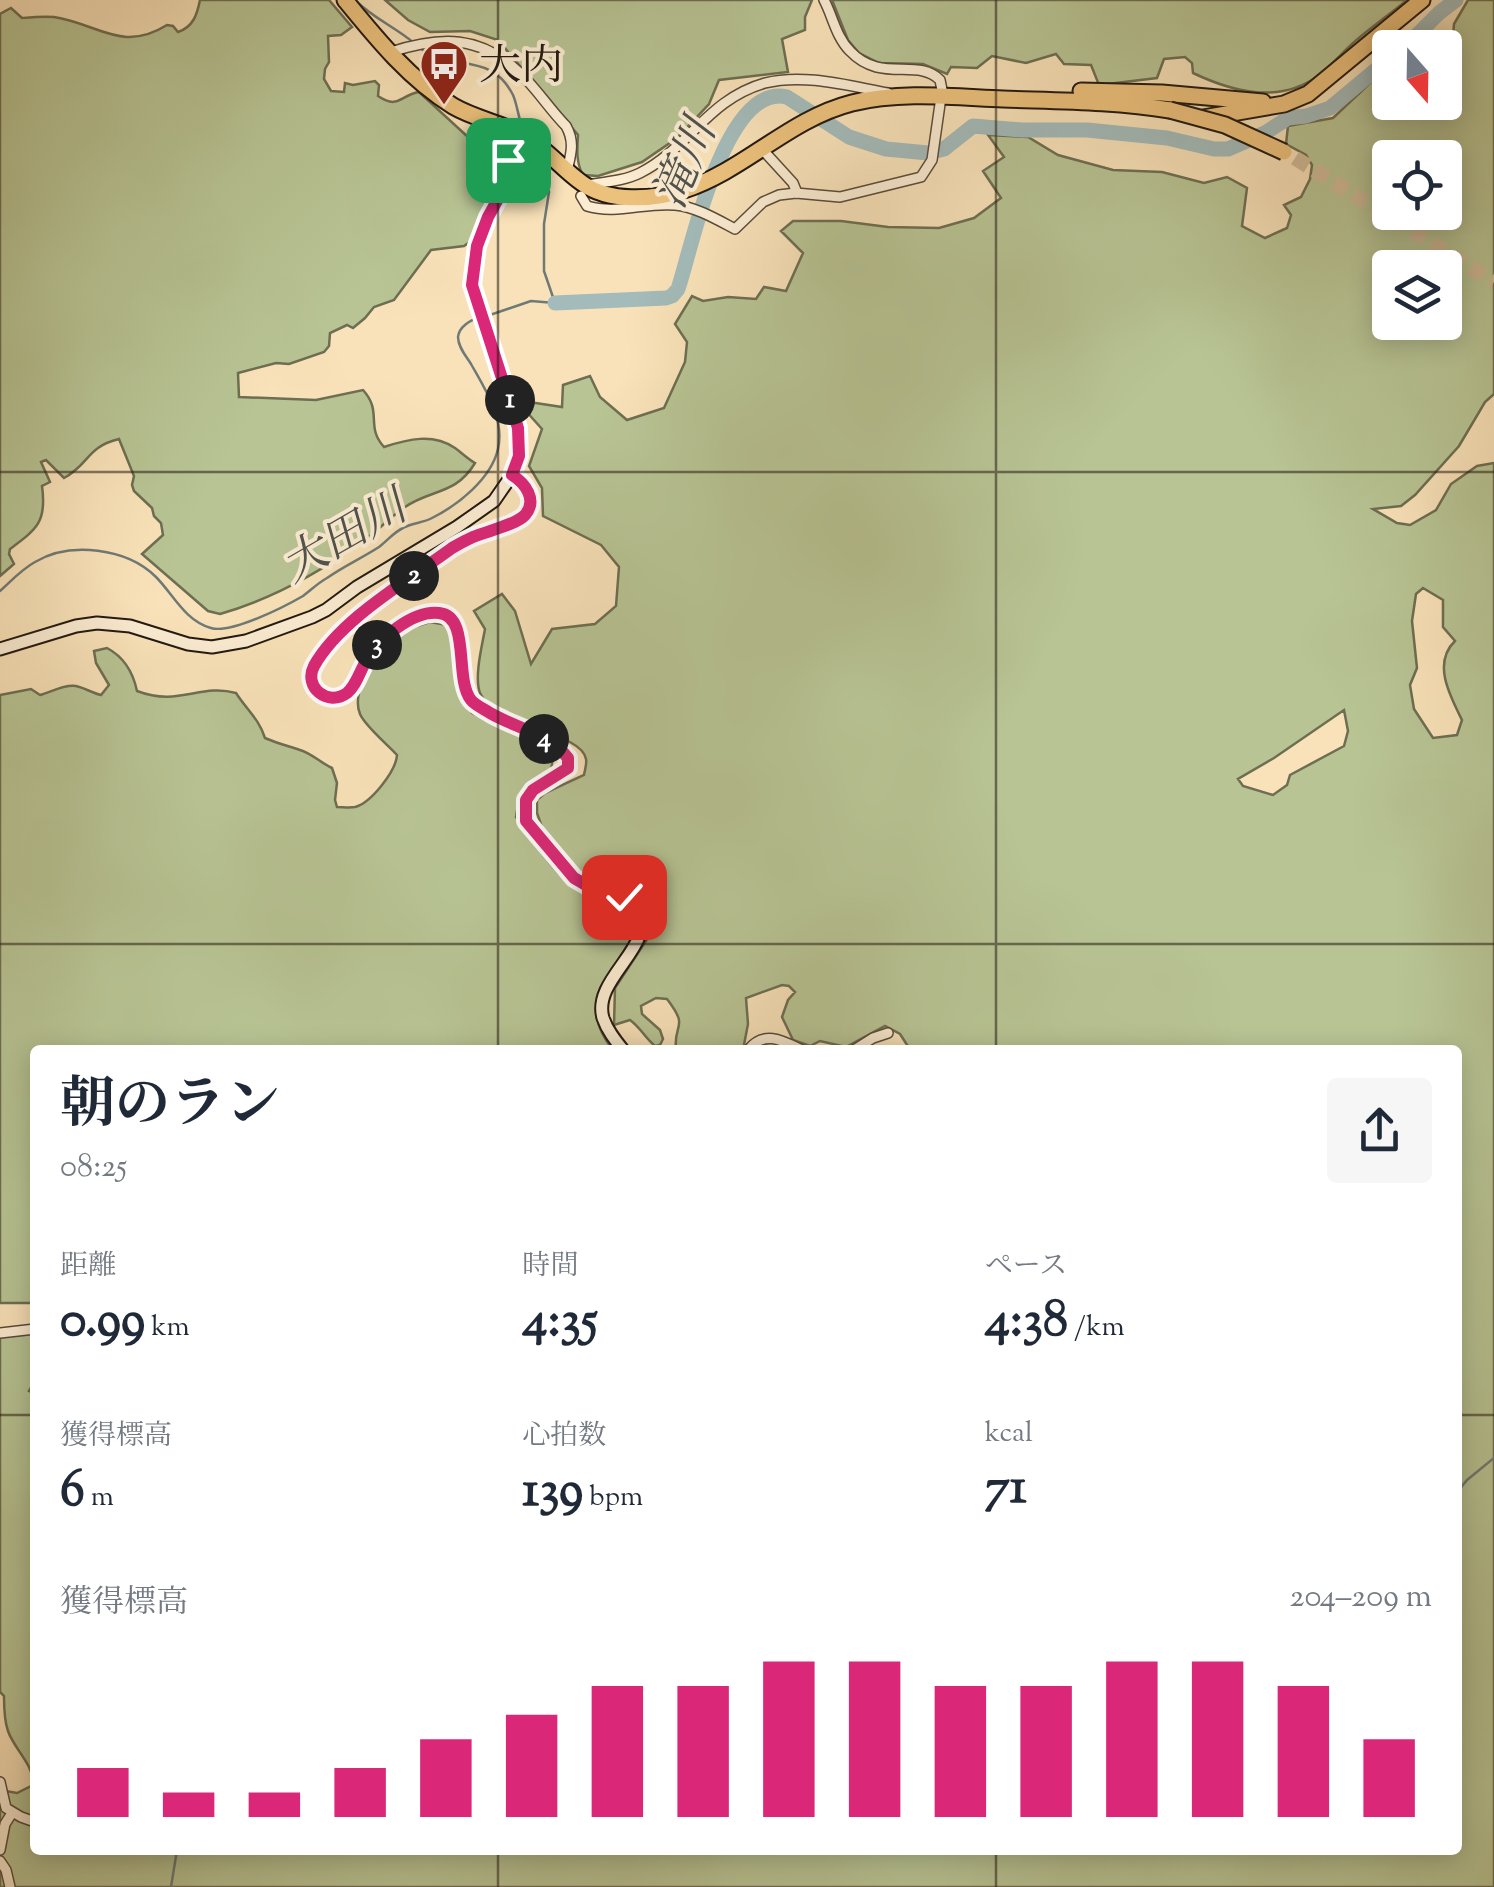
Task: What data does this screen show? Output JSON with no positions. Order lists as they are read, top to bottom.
{
  "water": ["滝川", "大田川"],
  "places": {
    "bus stop": ["大内"]
  },
  "north": "bottom",
  "page": {
    "pins": [
      "1",
      "2",
      "3",
      "4"
    ],
    "heading": ["朝のラン", "08:25"],
    "stats": [
      ["距離", "0.99 km"],
      ["時間", "4:35"],
      ["ペース", "4:38 /km"],
      ["獲得標高", "6 m"],
      ["心拍数", "139 bpm"],
      ["kcal", "71"]
    ],
    "chart": ["獲得標高", "204–209 m"]
  }
}
